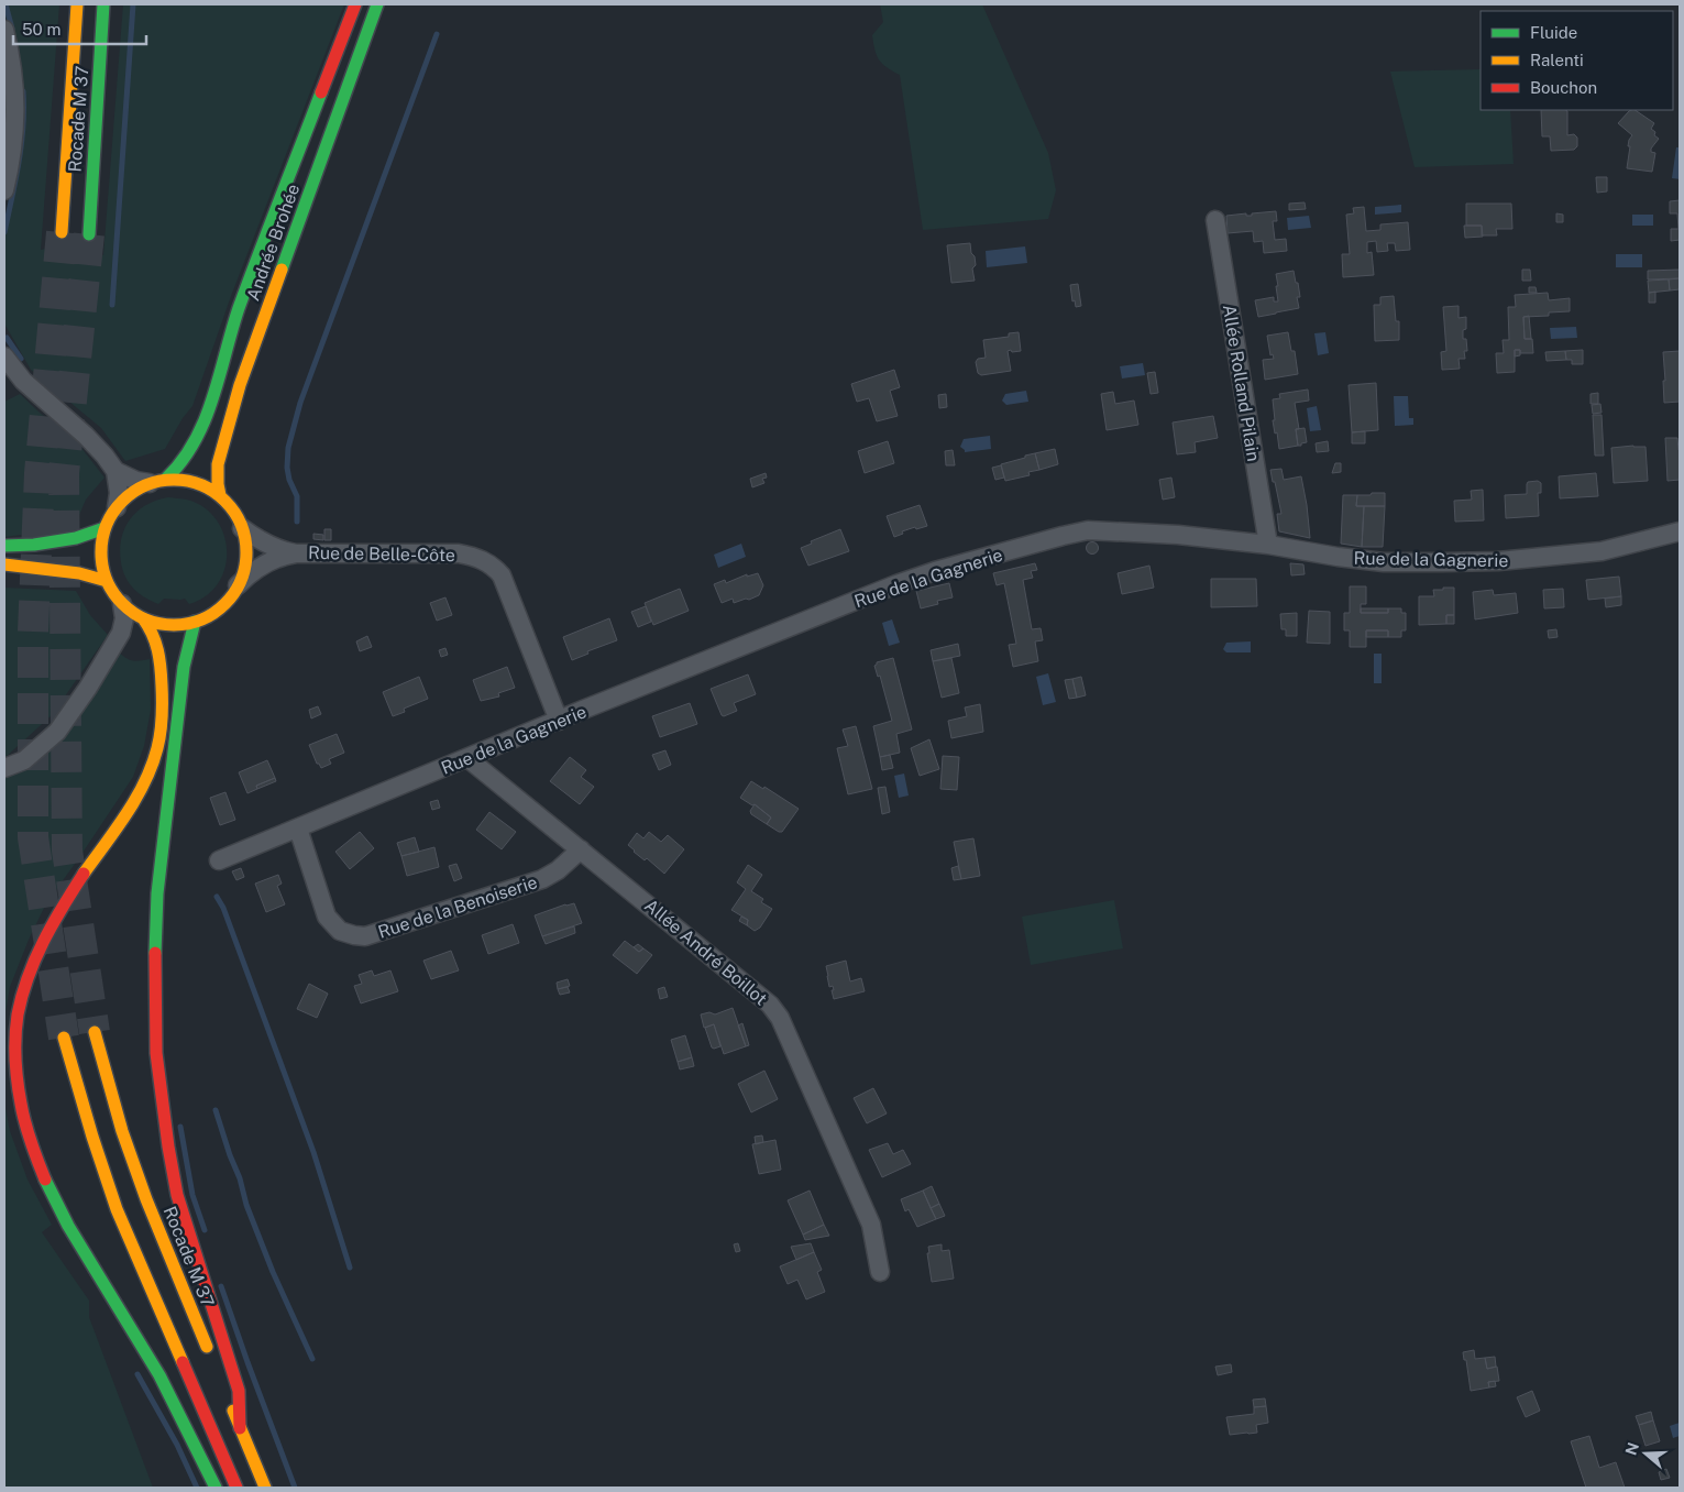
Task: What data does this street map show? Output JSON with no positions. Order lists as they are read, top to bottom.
{
  "streets": {
    "main road": ["Rocade M 37", "Andrée Brohée"],
    "street": [
      "Allée Rolland Pilain",
      "Rue de Belle-Côte",
      "Rue de la Gagnerie",
      "Rue de la Benoiserie",
      "Allée André Boillot"
    ]
  },
  "crossings": [
    ["Andrée Brohée", "Rue de Belle-Côte"],
    ["Allée Rolland Pilain", "Rue de la Gagnerie"],
    ["Rue de Belle-Côte", "Rue de la Gagnerie"],
    ["Rue de la Gagnerie", "Rue de la Benoiserie"],
    ["Rue de la Gagnerie", "Allée André Boillot"],
    ["Rue de la Benoiserie", "Allée André Boillot"]
  ],
  "legend": ["Fluide", "Ralenti", "Bouchon"],
  "scale_bar": "50 m",
  "north": "left"
}
